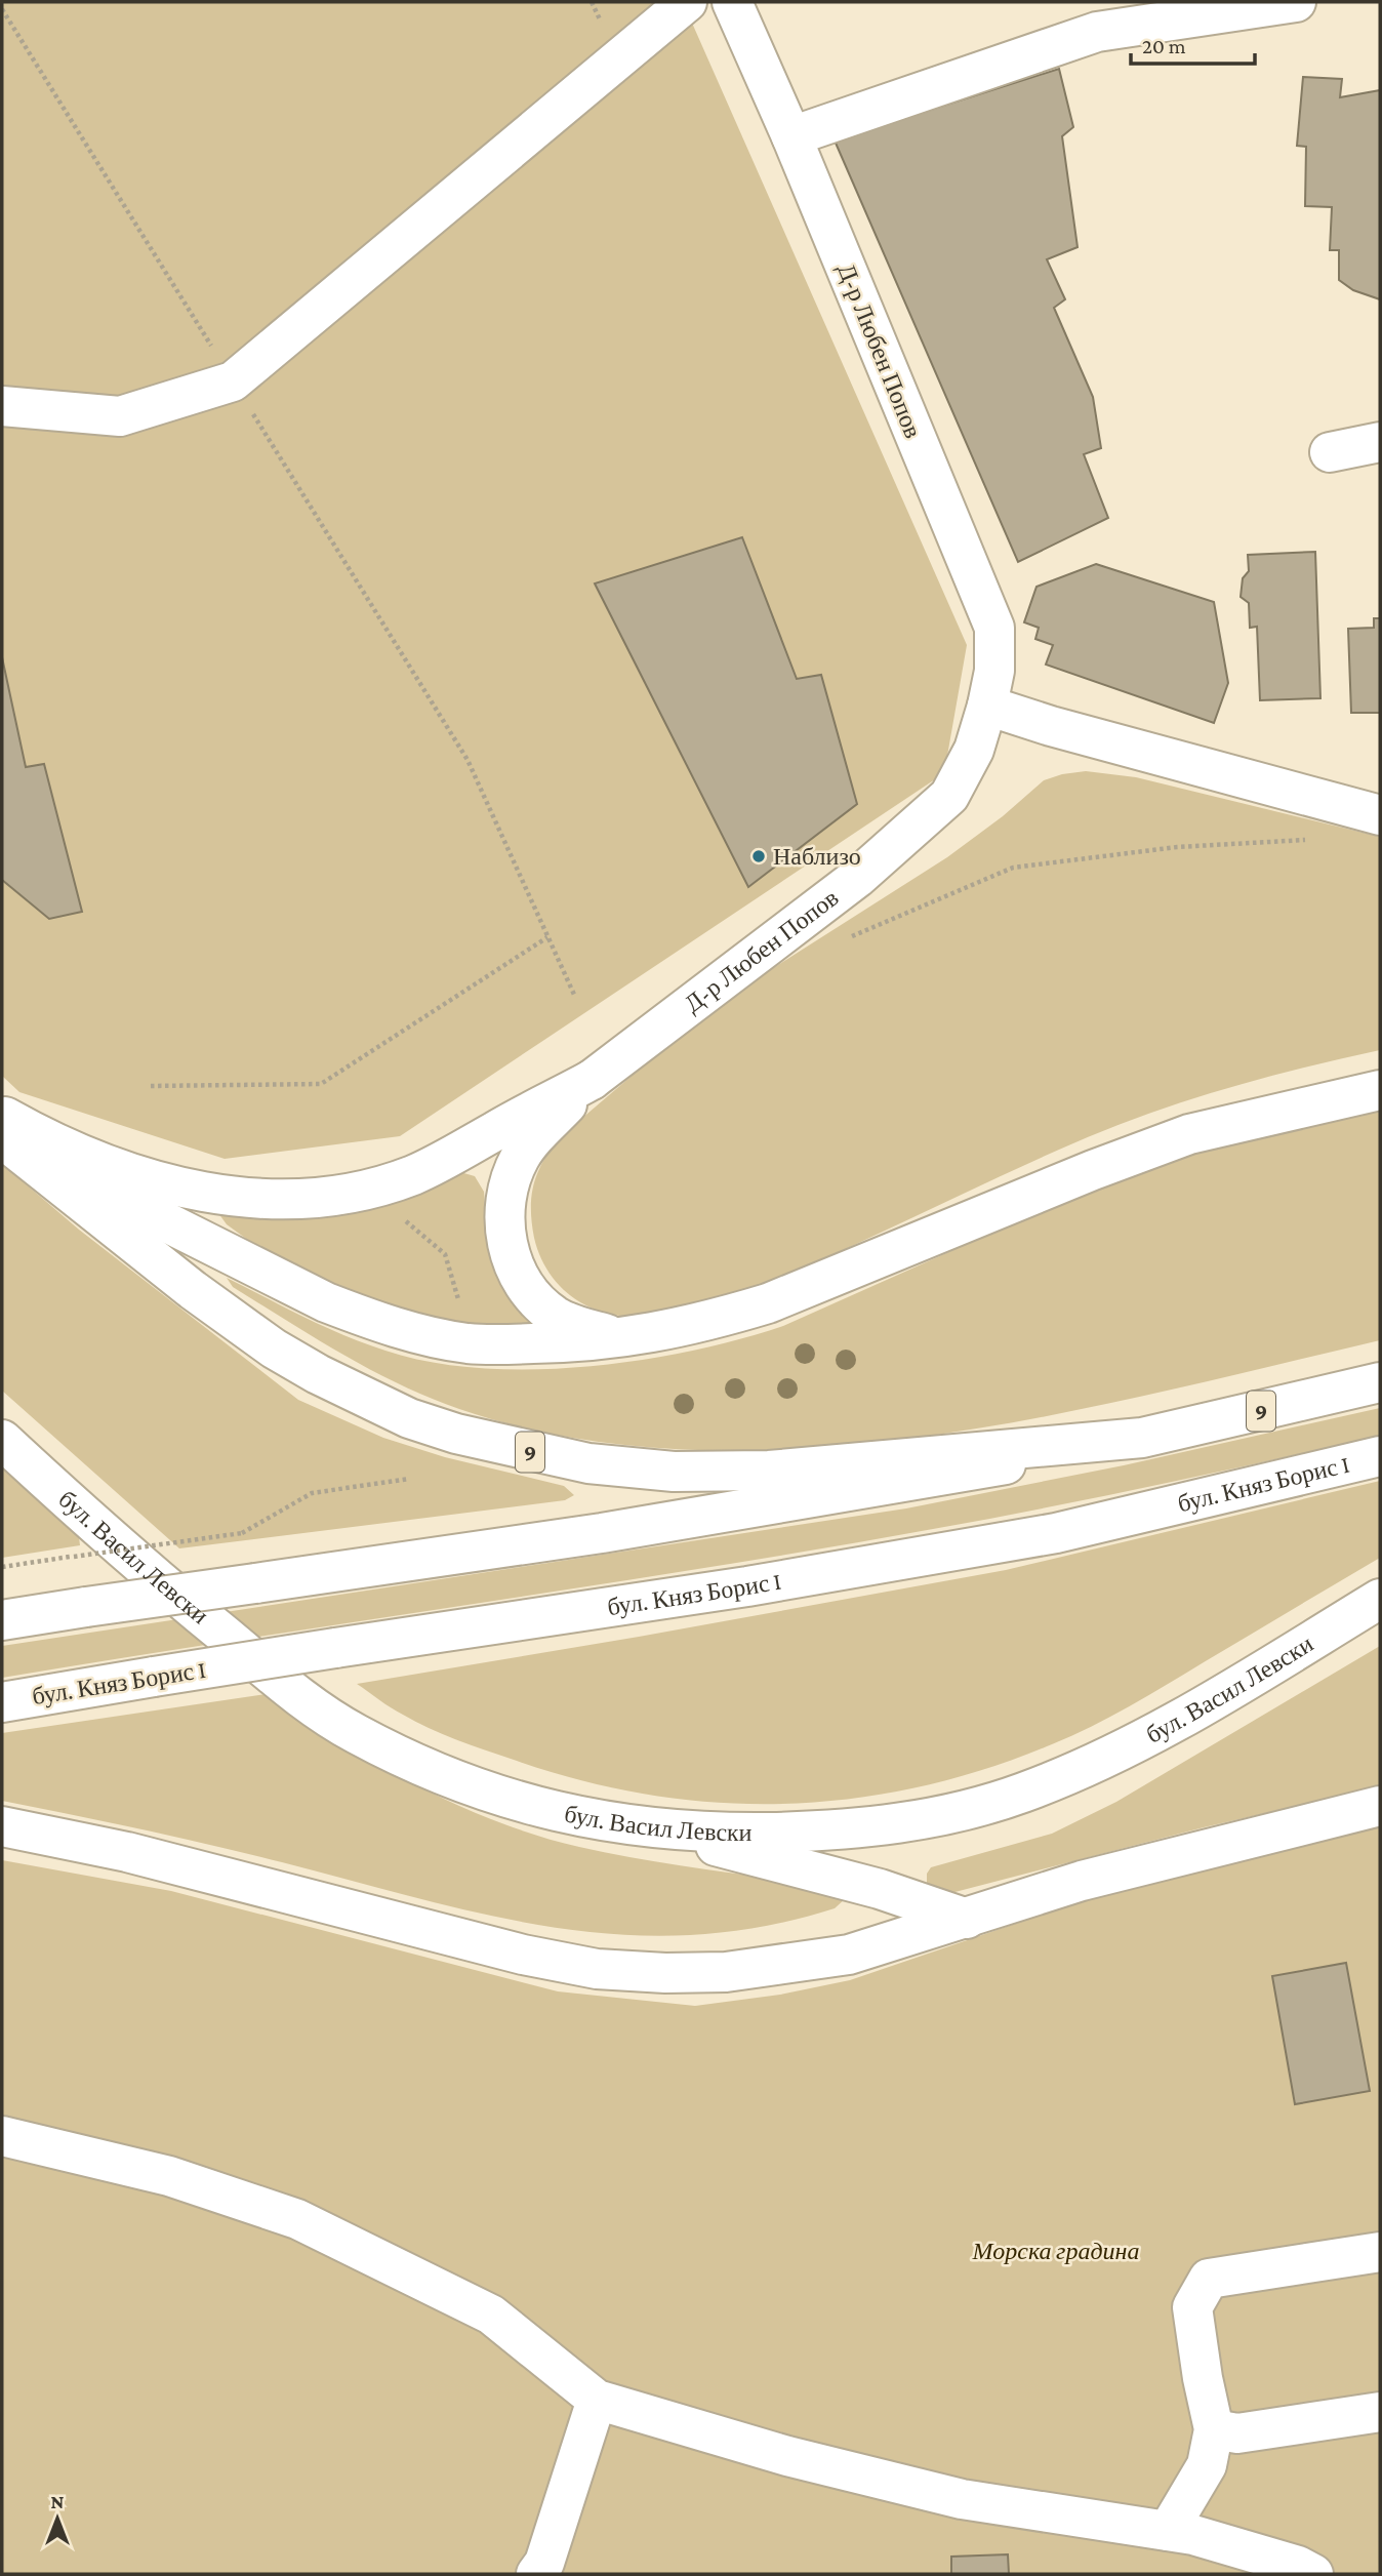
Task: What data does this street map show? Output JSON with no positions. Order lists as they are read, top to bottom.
{
  "streets": {
    "main road": [
      "Д-р Любен Попов",
      "9",
      "бул. Княз Борис I",
      "бул. Васил Левски"
    ]
  },
  "parks": ["Морска градина"],
  "places": ["Наблизо"],
  "scale_bar": "20 m",
  "north": "top"
}
